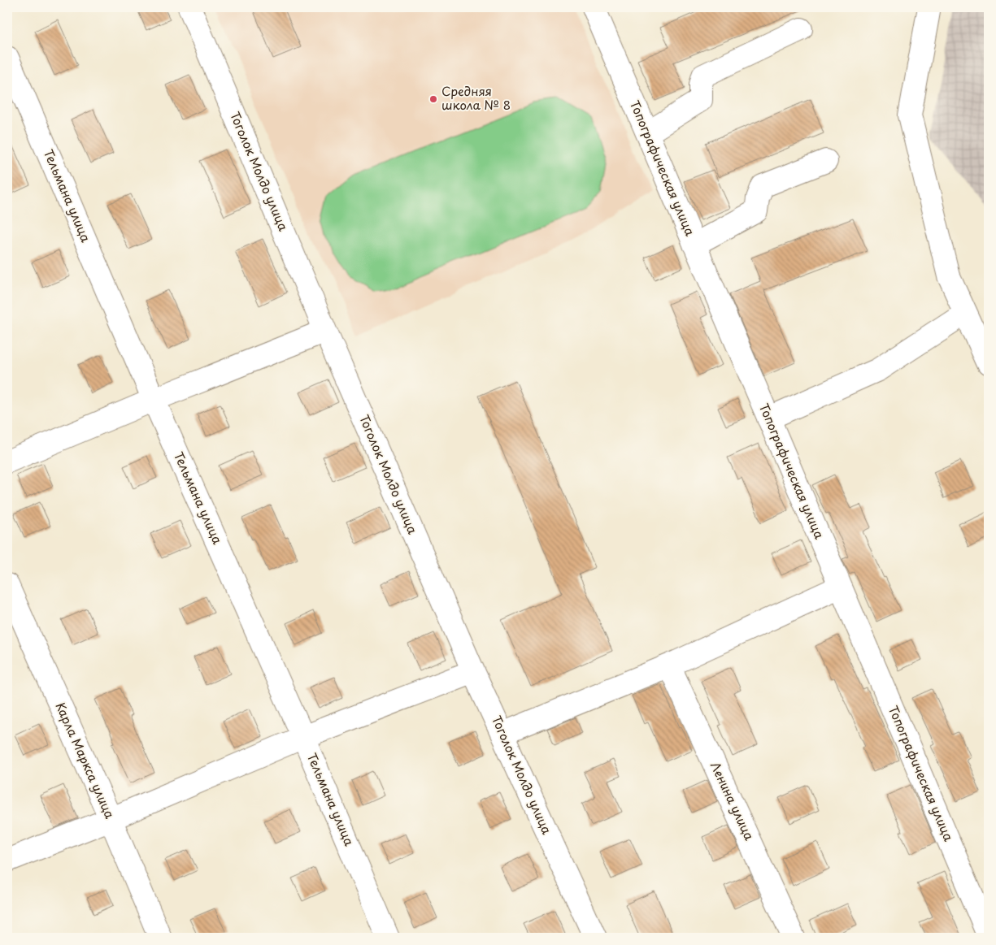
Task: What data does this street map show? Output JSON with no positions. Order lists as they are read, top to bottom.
{
  "streets": {
    "street": [
      "Топографическая улица",
      "Тоголок Молдо улица",
      "Тельмана улица",
      "Карла Маркса улица",
      "Ленина улица"
    ]
  },
  "places": ["Средняя школа № 8"]
}
